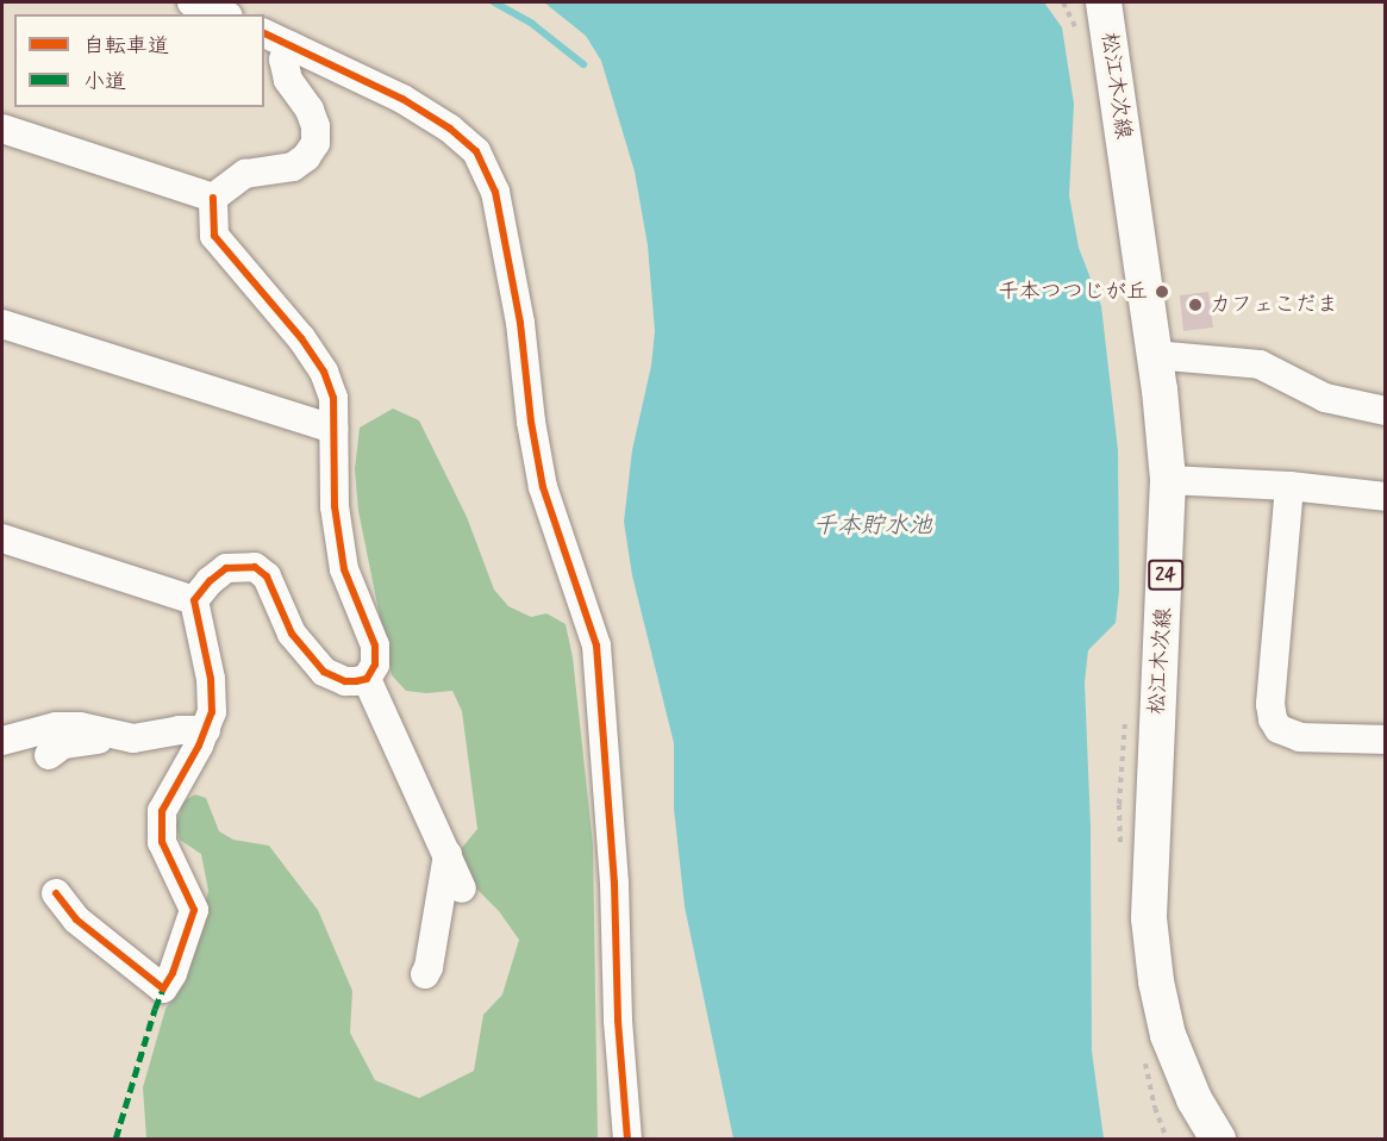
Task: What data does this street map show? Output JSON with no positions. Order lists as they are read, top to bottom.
{
  "streets": {
    "main road": ["松江木次線", "24"]
  },
  "water": ["千本貯水池"],
  "places": ["千本つつじが丘", "カフェこだま"],
  "legend": ["自転車道", "小道"]
}
